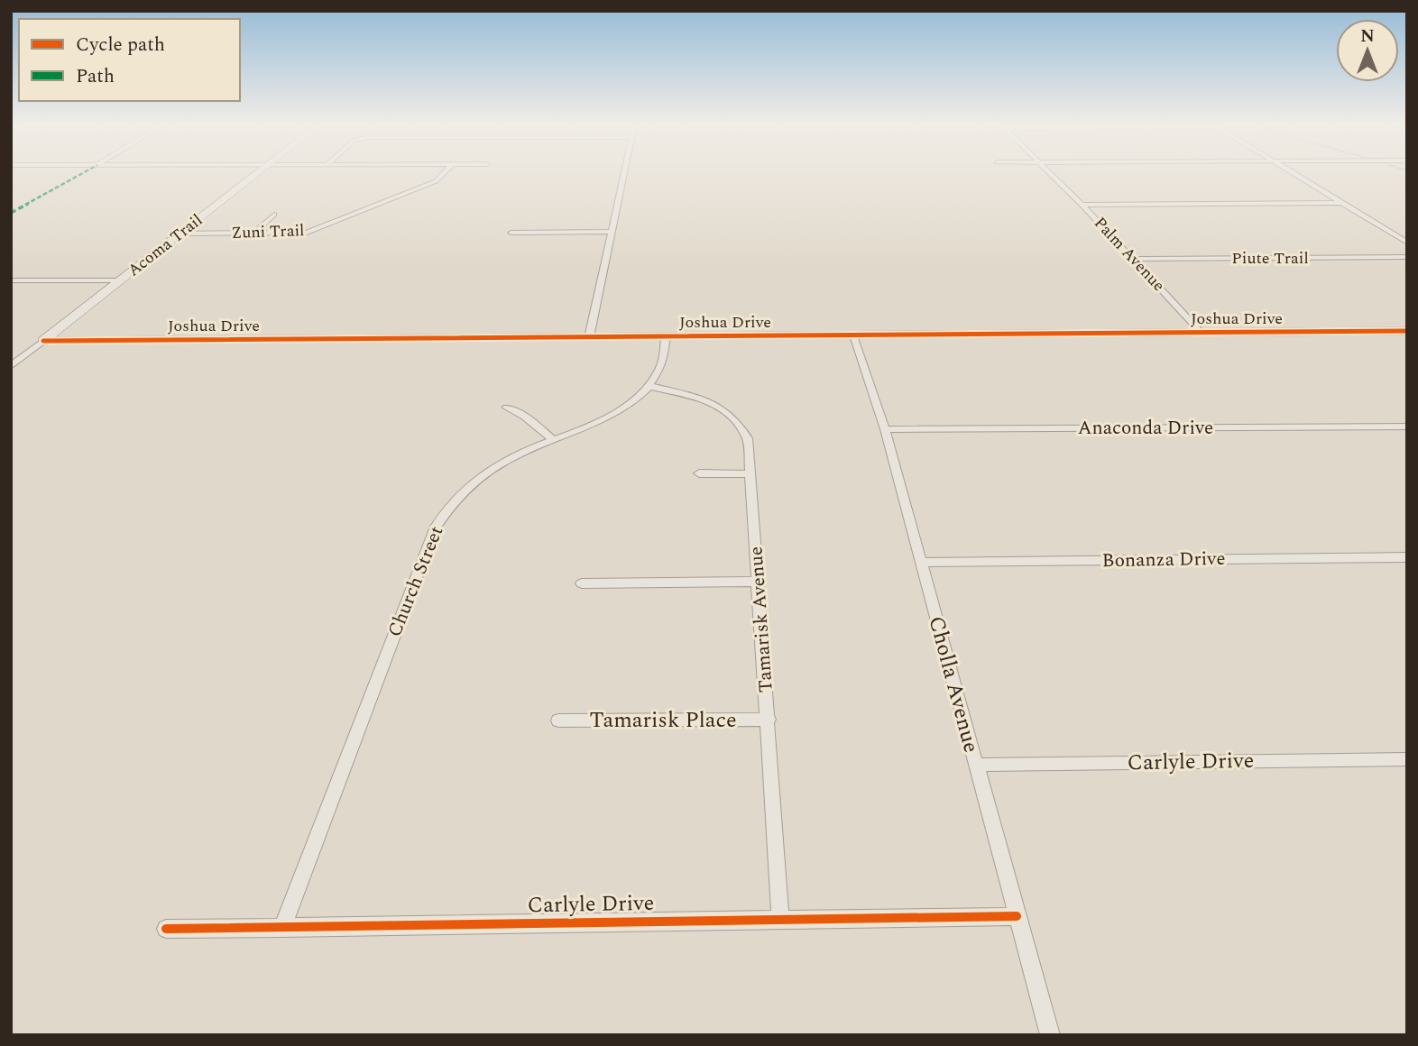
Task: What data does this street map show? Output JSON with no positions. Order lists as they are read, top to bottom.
{
  "streets": {
    "street": [
      "Zuni Trail",
      "Acoma Trail",
      "Palm Avenue",
      "Piute Trail",
      "Joshua Drive",
      "Anaconda Drive",
      "Bonanza Drive",
      "Church Street",
      "Tamarisk Avenue",
      "Cholla Avenue",
      "Tamarisk Place",
      "Carlyle Drive"
    ]
  },
  "crossings": [
    ["Zuni Trail", "Acoma Trail"],
    ["Acoma Trail", "Joshua Drive"],
    ["Palm Avenue", "Piute Trail"],
    ["Palm Avenue", "Joshua Drive"],
    ["Joshua Drive", "Church Street"],
    ["Joshua Drive", "Cholla Avenue"],
    ["Anaconda Drive", "Cholla Avenue"],
    ["Bonanza Drive", "Cholla Avenue"],
    ["Church Street", "Tamarisk Avenue"],
    ["Church Street", "Carlyle Drive"],
    ["Tamarisk Avenue", "Tamarisk Place"],
    ["Tamarisk Avenue", "Carlyle Drive"],
    ["Cholla Avenue", "Carlyle Drive"]
  ],
  "legend": ["Cycle path", "Path"],
  "north": "top"
}
